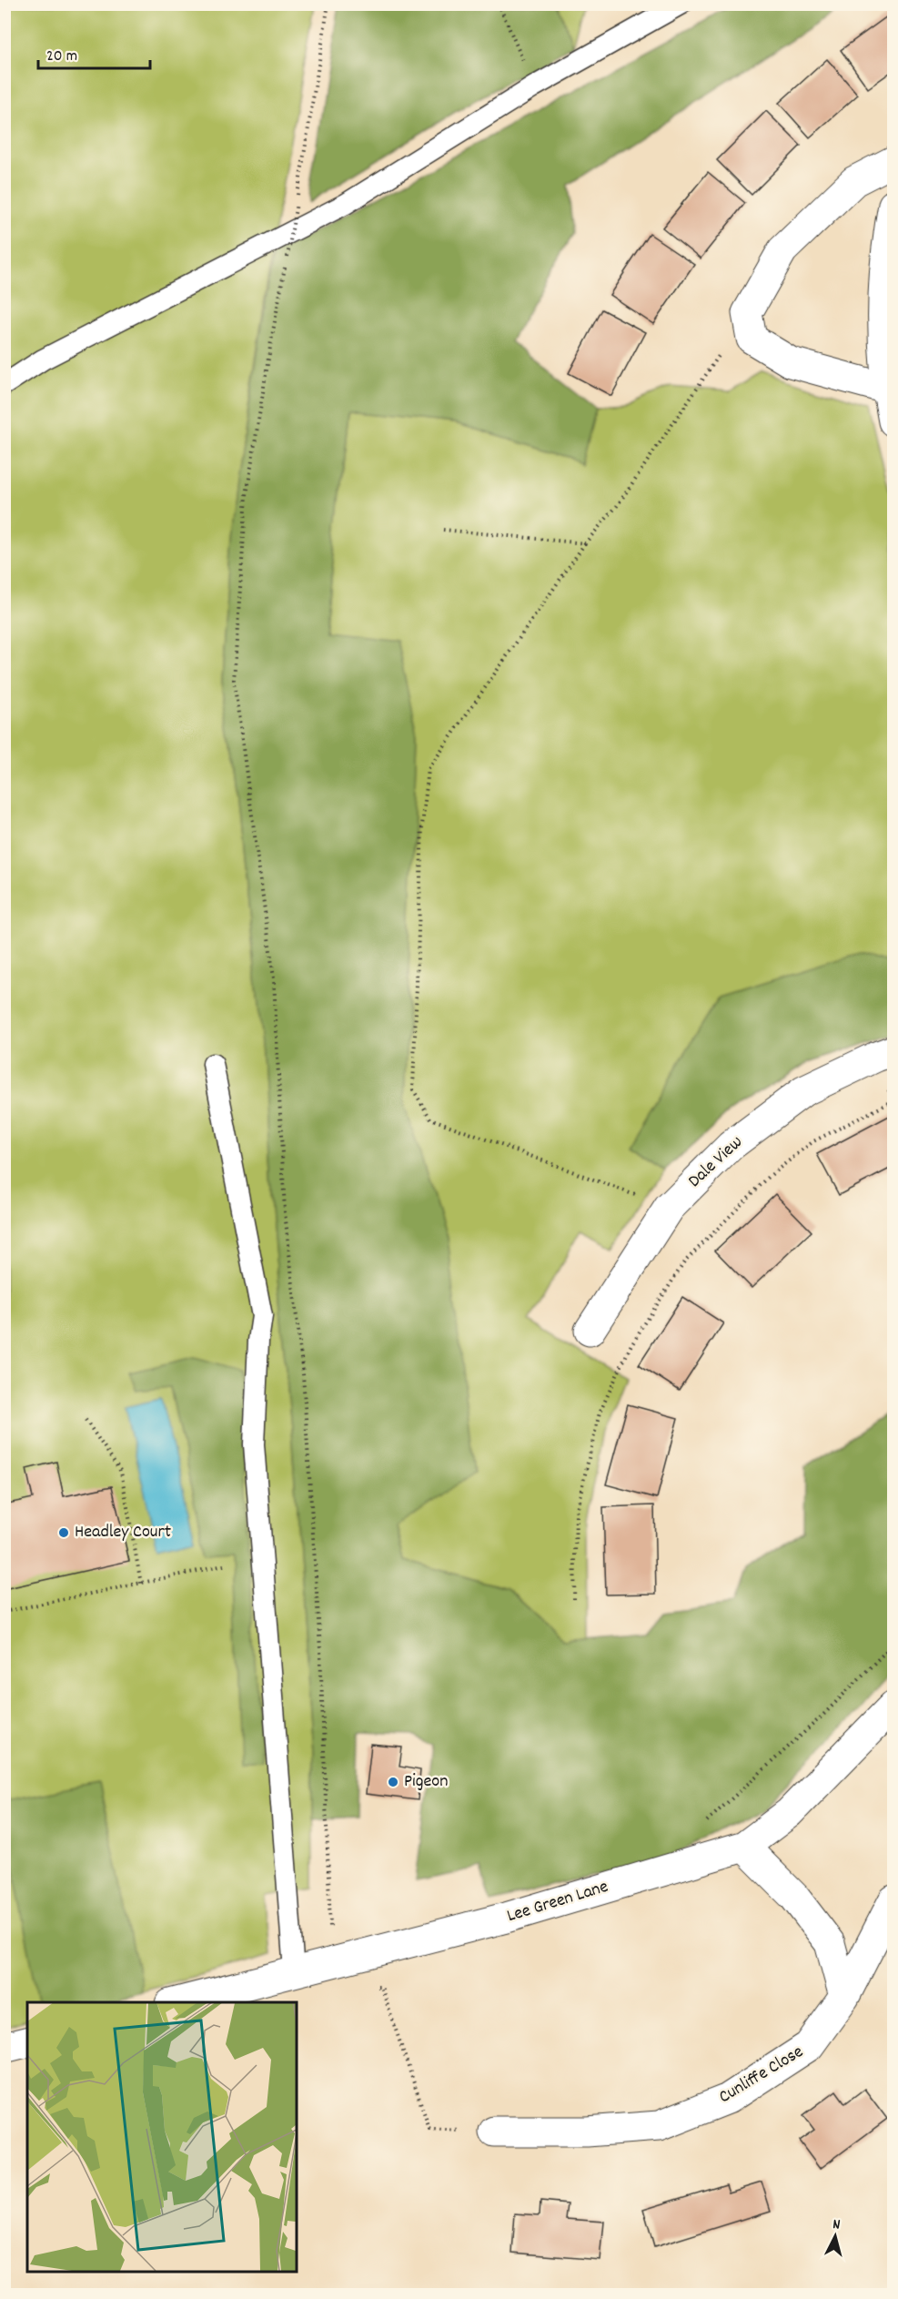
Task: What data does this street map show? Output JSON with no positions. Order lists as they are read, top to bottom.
{
  "streets": {
    "street": ["Dale View", "Lee Green Lane", "Cunliffe Close"]
  },
  "places": ["Headley Court", "Pigeon"],
  "scale_bar": "20 m",
  "north": "top"
}
